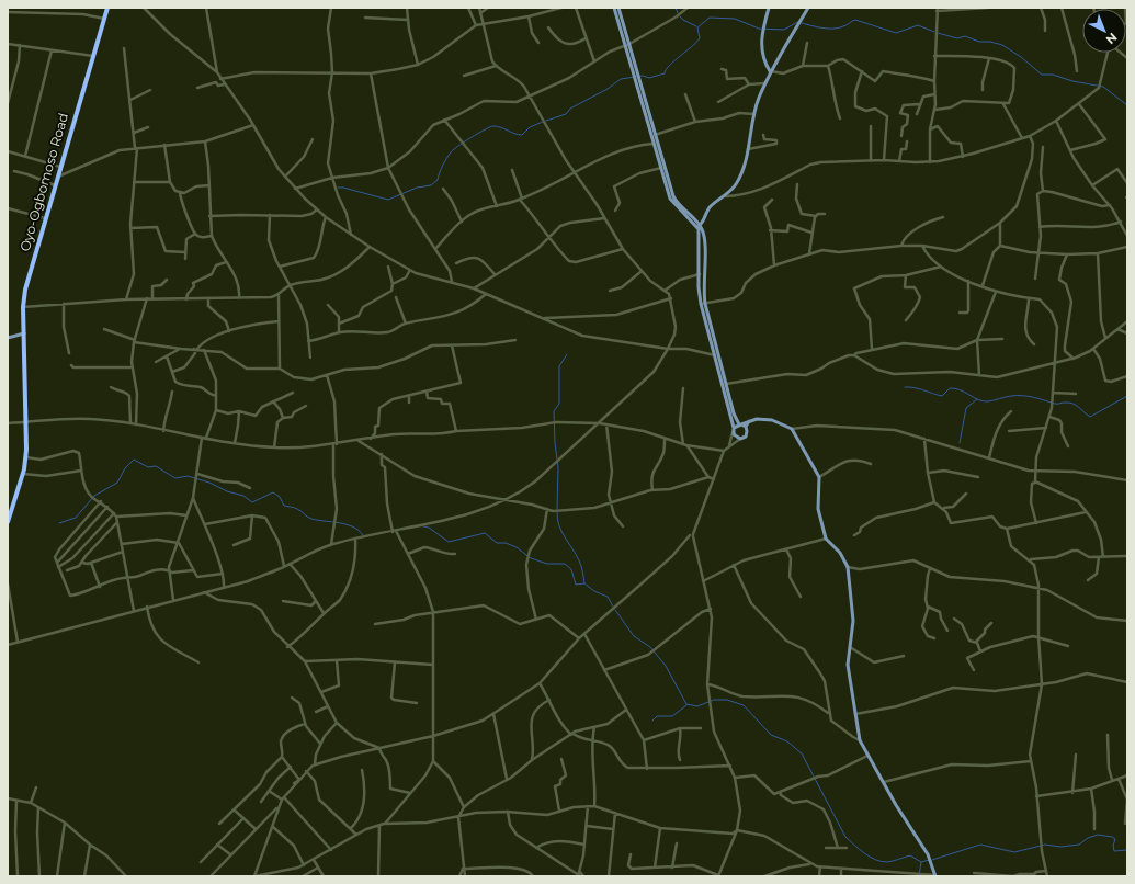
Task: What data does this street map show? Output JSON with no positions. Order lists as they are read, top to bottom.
{
  "streets": {
    "highway": ["Oyo-Ogbomoso Road"]
  },
  "north": "bottom right"
}
